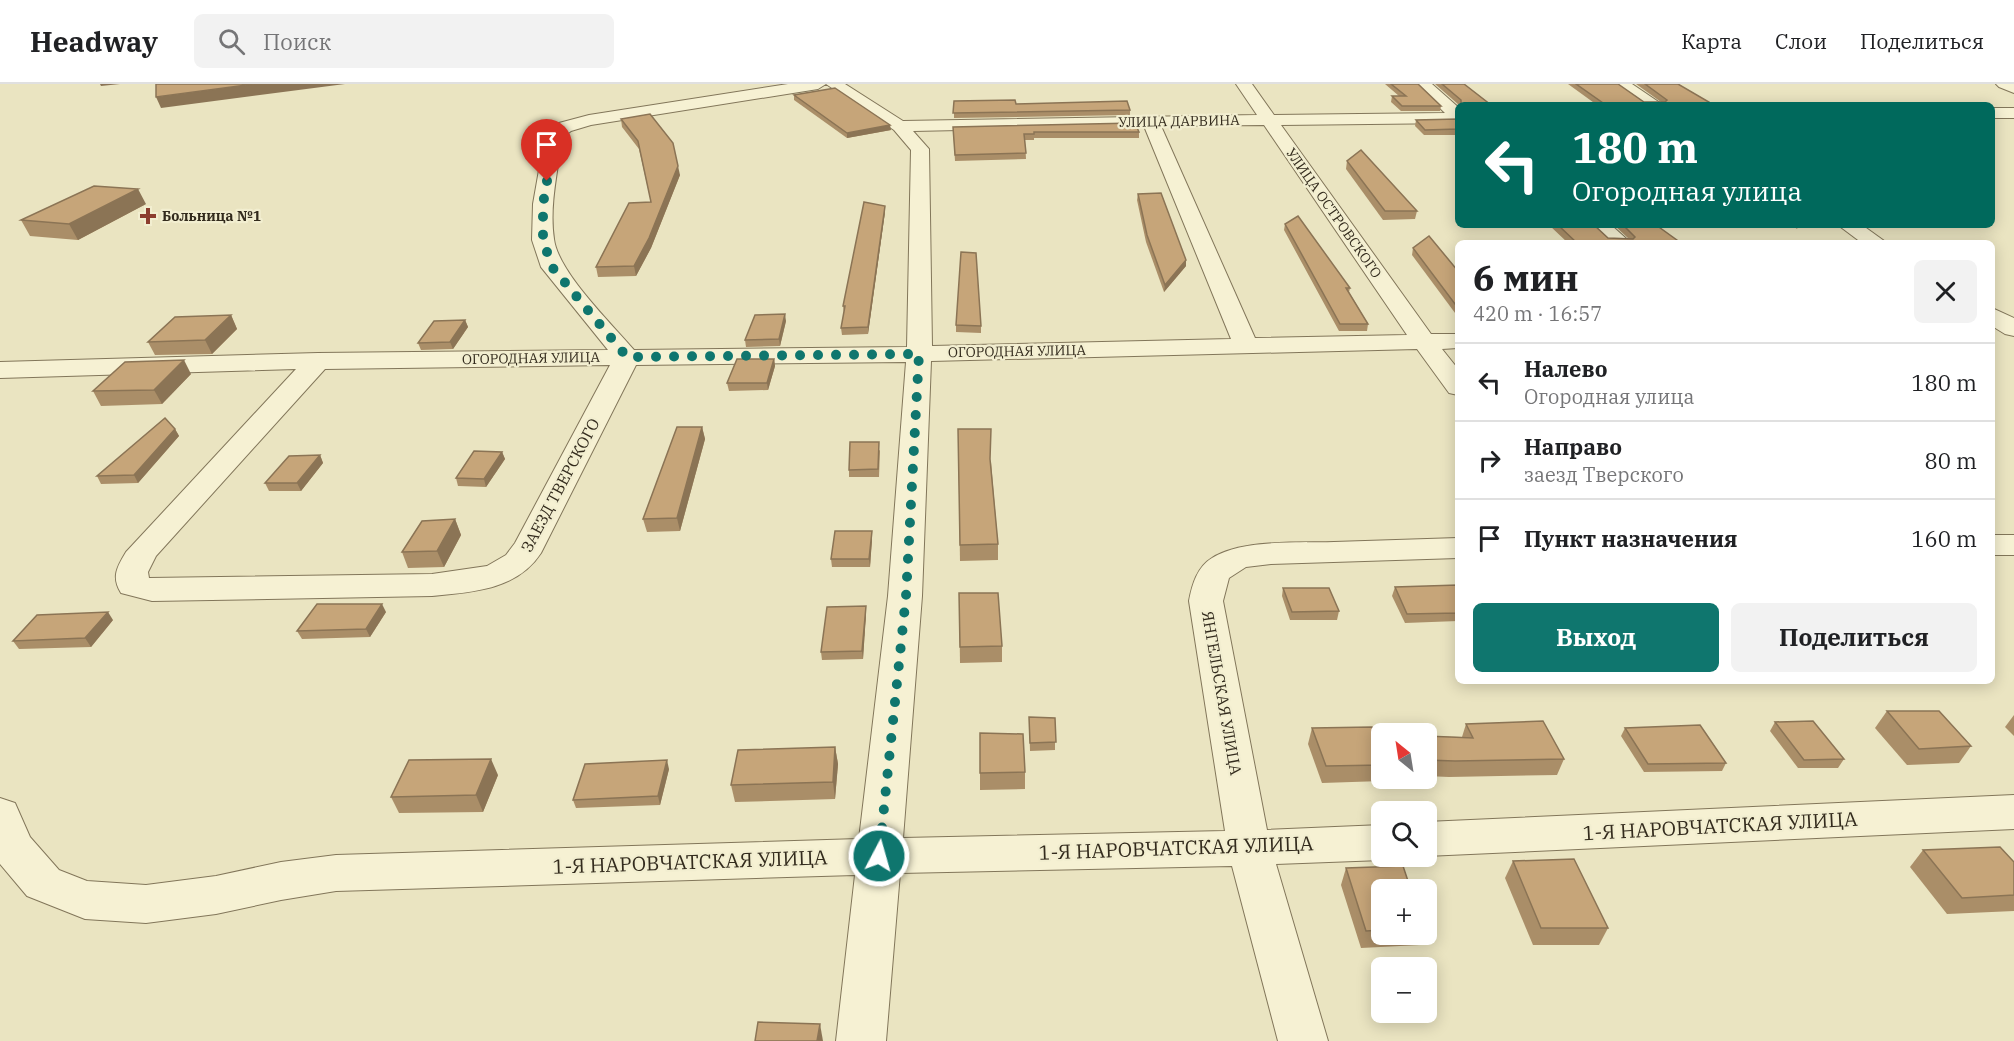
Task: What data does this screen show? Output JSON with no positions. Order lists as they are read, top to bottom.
{
  "streets": {
    "street": [
      "УЛИЦА ДАРВИНА",
      "УЛИЦА ОСТРОВСКОГО",
      "ОГОРОДНАЯ УЛИЦА",
      "ЗАЕЗД ТВЕРСКОГО",
      "ЯНГЕЛЬСКАЯ УЛИЦА",
      "1-Я НАРОВЧАТСКАЯ УЛИЦА"
    ]
  },
  "crossings": [
    ["УЛИЦА ДАРВИНА", "УЛИЦА ОСТРОВСКОГО"],
    ["УЛИЦА ОСТРОВСКОГО", "ОГОРОДНАЯ УЛИЦА"],
    ["ОГОРОДНАЯ УЛИЦА", "ЗАЕЗД ТВЕРСКОГО"],
    ["ЯНГЕЛЬСКАЯ УЛИЦА", "1-Я НАРОВЧАТСКАЯ УЛИЦА"]
  ],
  "places": {
    "health": ["Больница №1"]
  },
  "north": "top left",
  "page": {
    "header": "Headway",
    "search": "Поиск",
    "nav": ["Карта", "Слои", "Поделиться"],
    "turn": ["180 m", "Огородная улица"],
    "heading": ["6 мин", "420 m · 16:57"],
    "list": [
      {
        "name": "Налево",
        "note": "Огородная улица",
        "value": "180 m"
      },
      {
        "name": "Направо",
        "note": "заезд Тверского",
        "value": "80 m"
      },
      {
        "name": "Пункт назначения",
        "value": "160 m"
      }
    ],
    "buttons": ["Выход", "Поделиться"],
    "map_buttons": ["+", "−"]
  }
}
